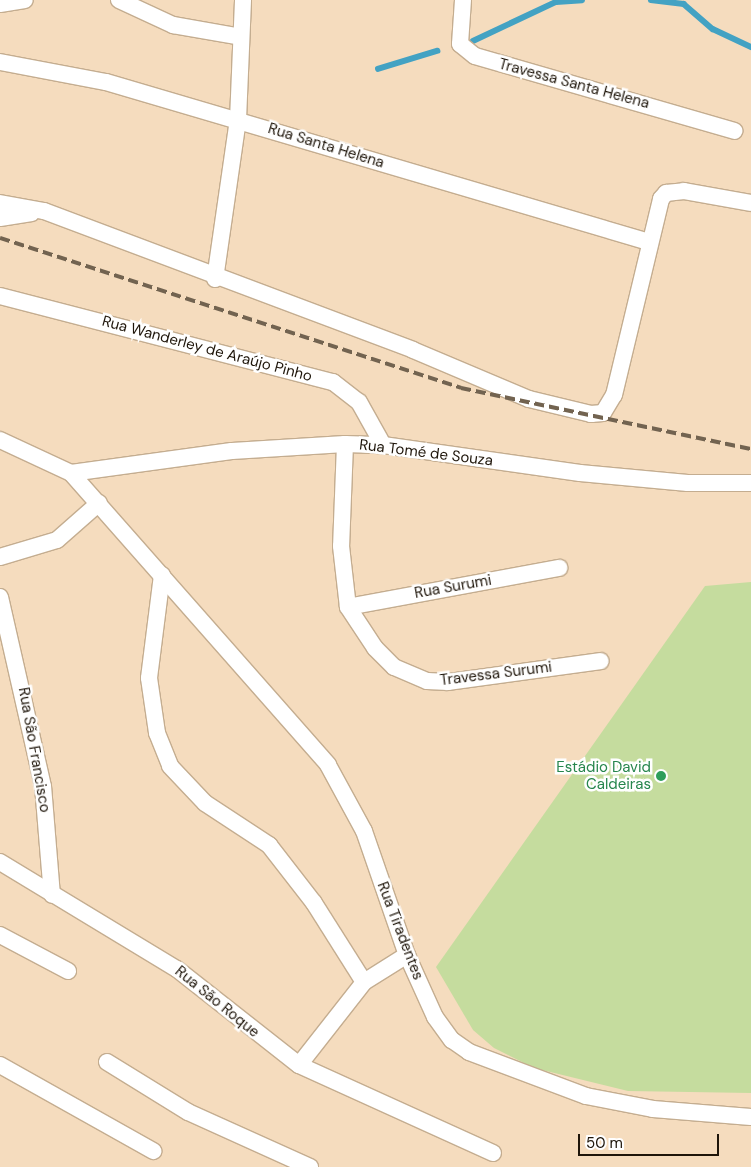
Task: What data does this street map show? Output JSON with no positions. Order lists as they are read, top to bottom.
{
  "streets": {
    "street": [
      "Travessa Santa Helena",
      "Rua Santa Helena",
      "Rua Wanderley de Araújo Pinho",
      "Rua Tomé de Souza",
      "Rua Surumi",
      "Travessa Surumi",
      "Rua São Francisco",
      "Rua Tiradentes",
      "Rua São Roque"
    ]
  },
  "crossings": [
    ["Rua Wanderley de Araújo Pinho", "Rua Tomé de Souza"],
    ["Rua Tomé de Souza", "Travessa Surumi"],
    ["Rua Surumi", "Travessa Surumi"],
    ["Rua São Francisco", "Rua São Roque"]
  ],
  "places": ["Estádio David Caldeiras"],
  "scale_bar": "50 m"
}
